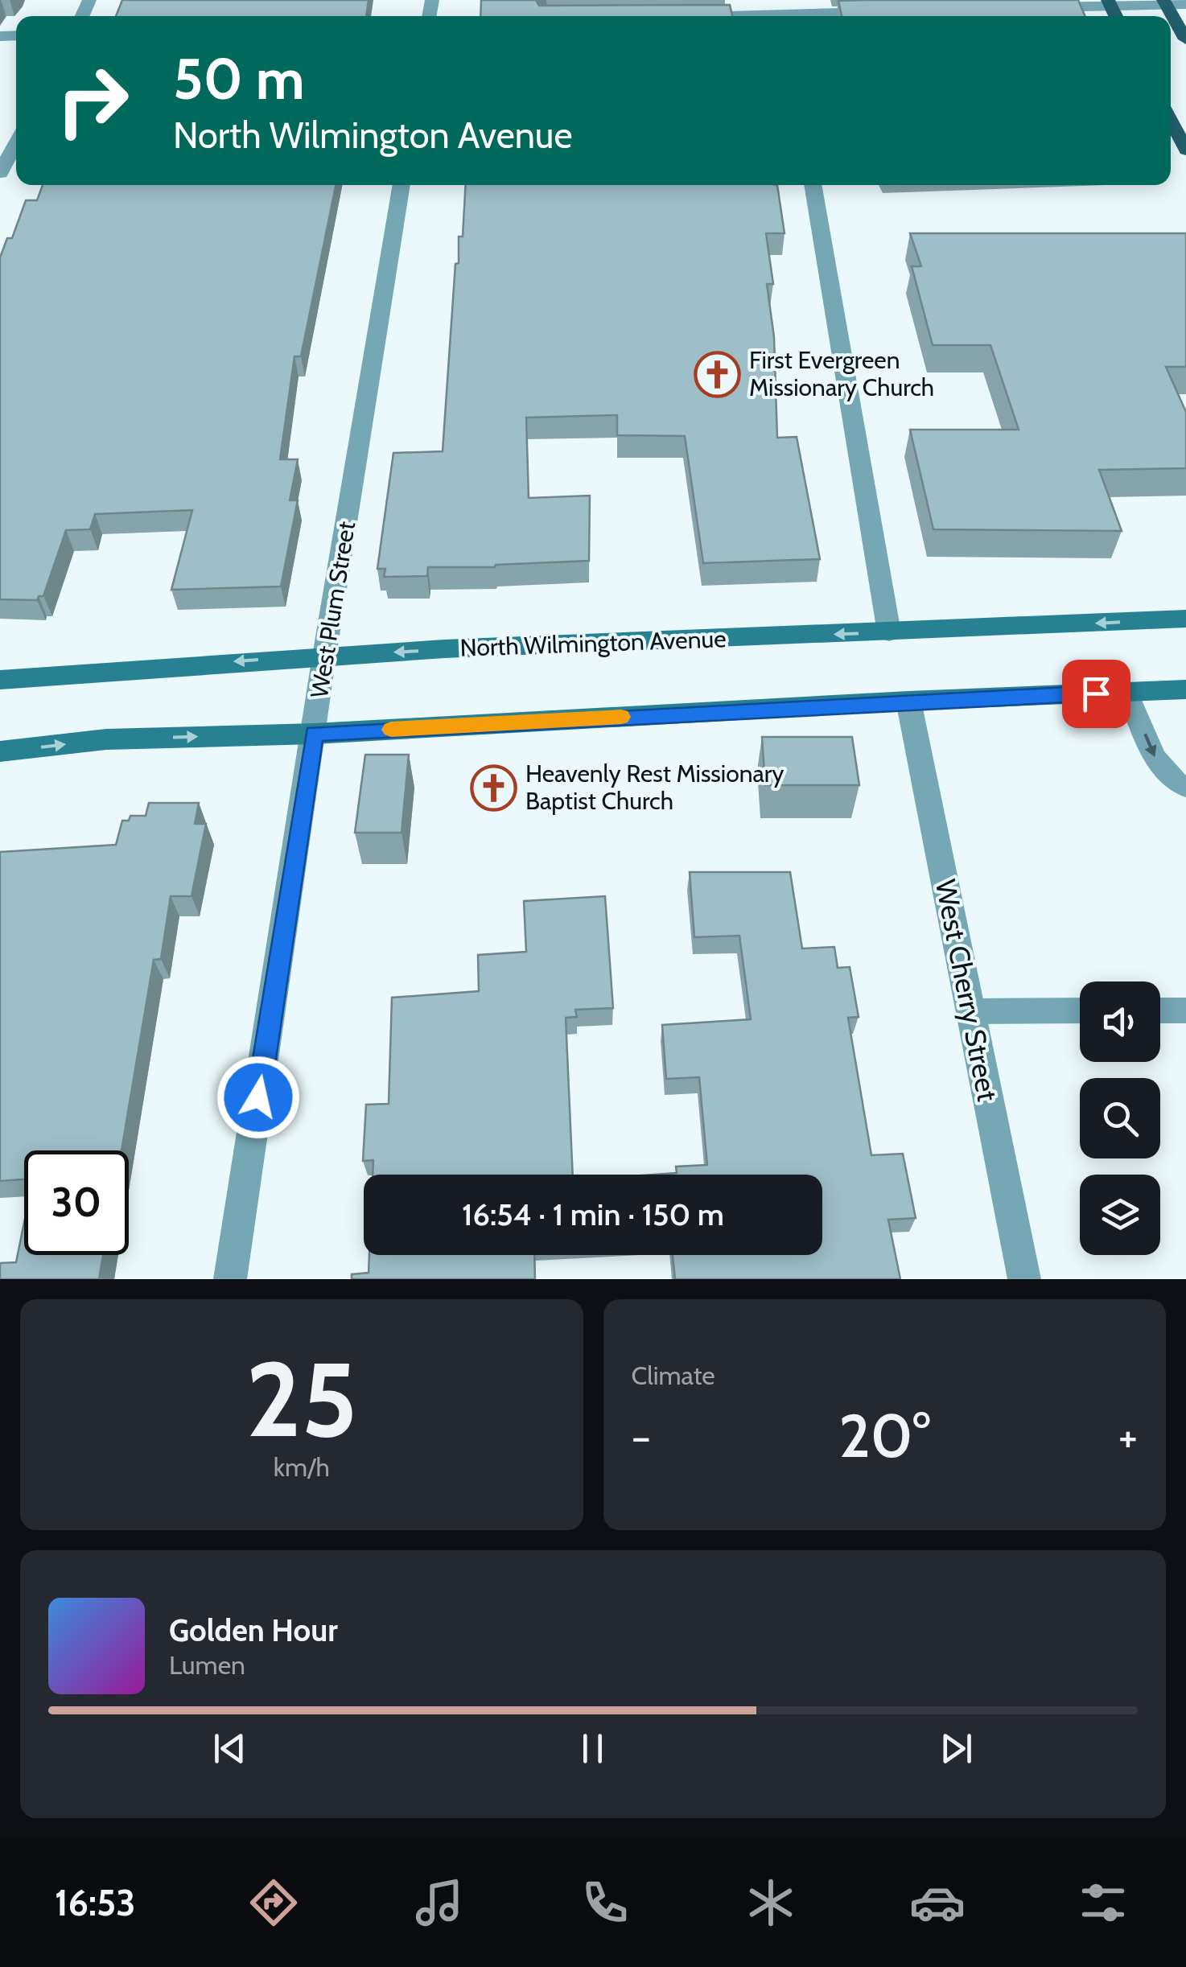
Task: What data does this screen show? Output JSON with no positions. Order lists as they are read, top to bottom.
{
  "streets": {
    "main road": ["North Wilmington Avenue"],
    "street": ["West Plum Street", "West Cherry Street"]
  },
  "crossings": [
    ["West Plum Street", "North Wilmington Avenue"]
  ],
  "places": {
    "church": ["First Evergreen Missionary Church", "Heavenly Rest Missionary Baptist Church"]
  },
  "page": {
    "turn": ["50 m", "North Wilmington Avenue"],
    "limit": "30",
    "trip": "16:54 · 1 min · 150 m",
    "tile": [
      ["25", "km/h"],
      "Climate"
    ],
    "heat": ["−", "20°", "+"],
    "song": ["Golden Hour", "Lumen"],
    "tabs": "16:53"
  }
}
